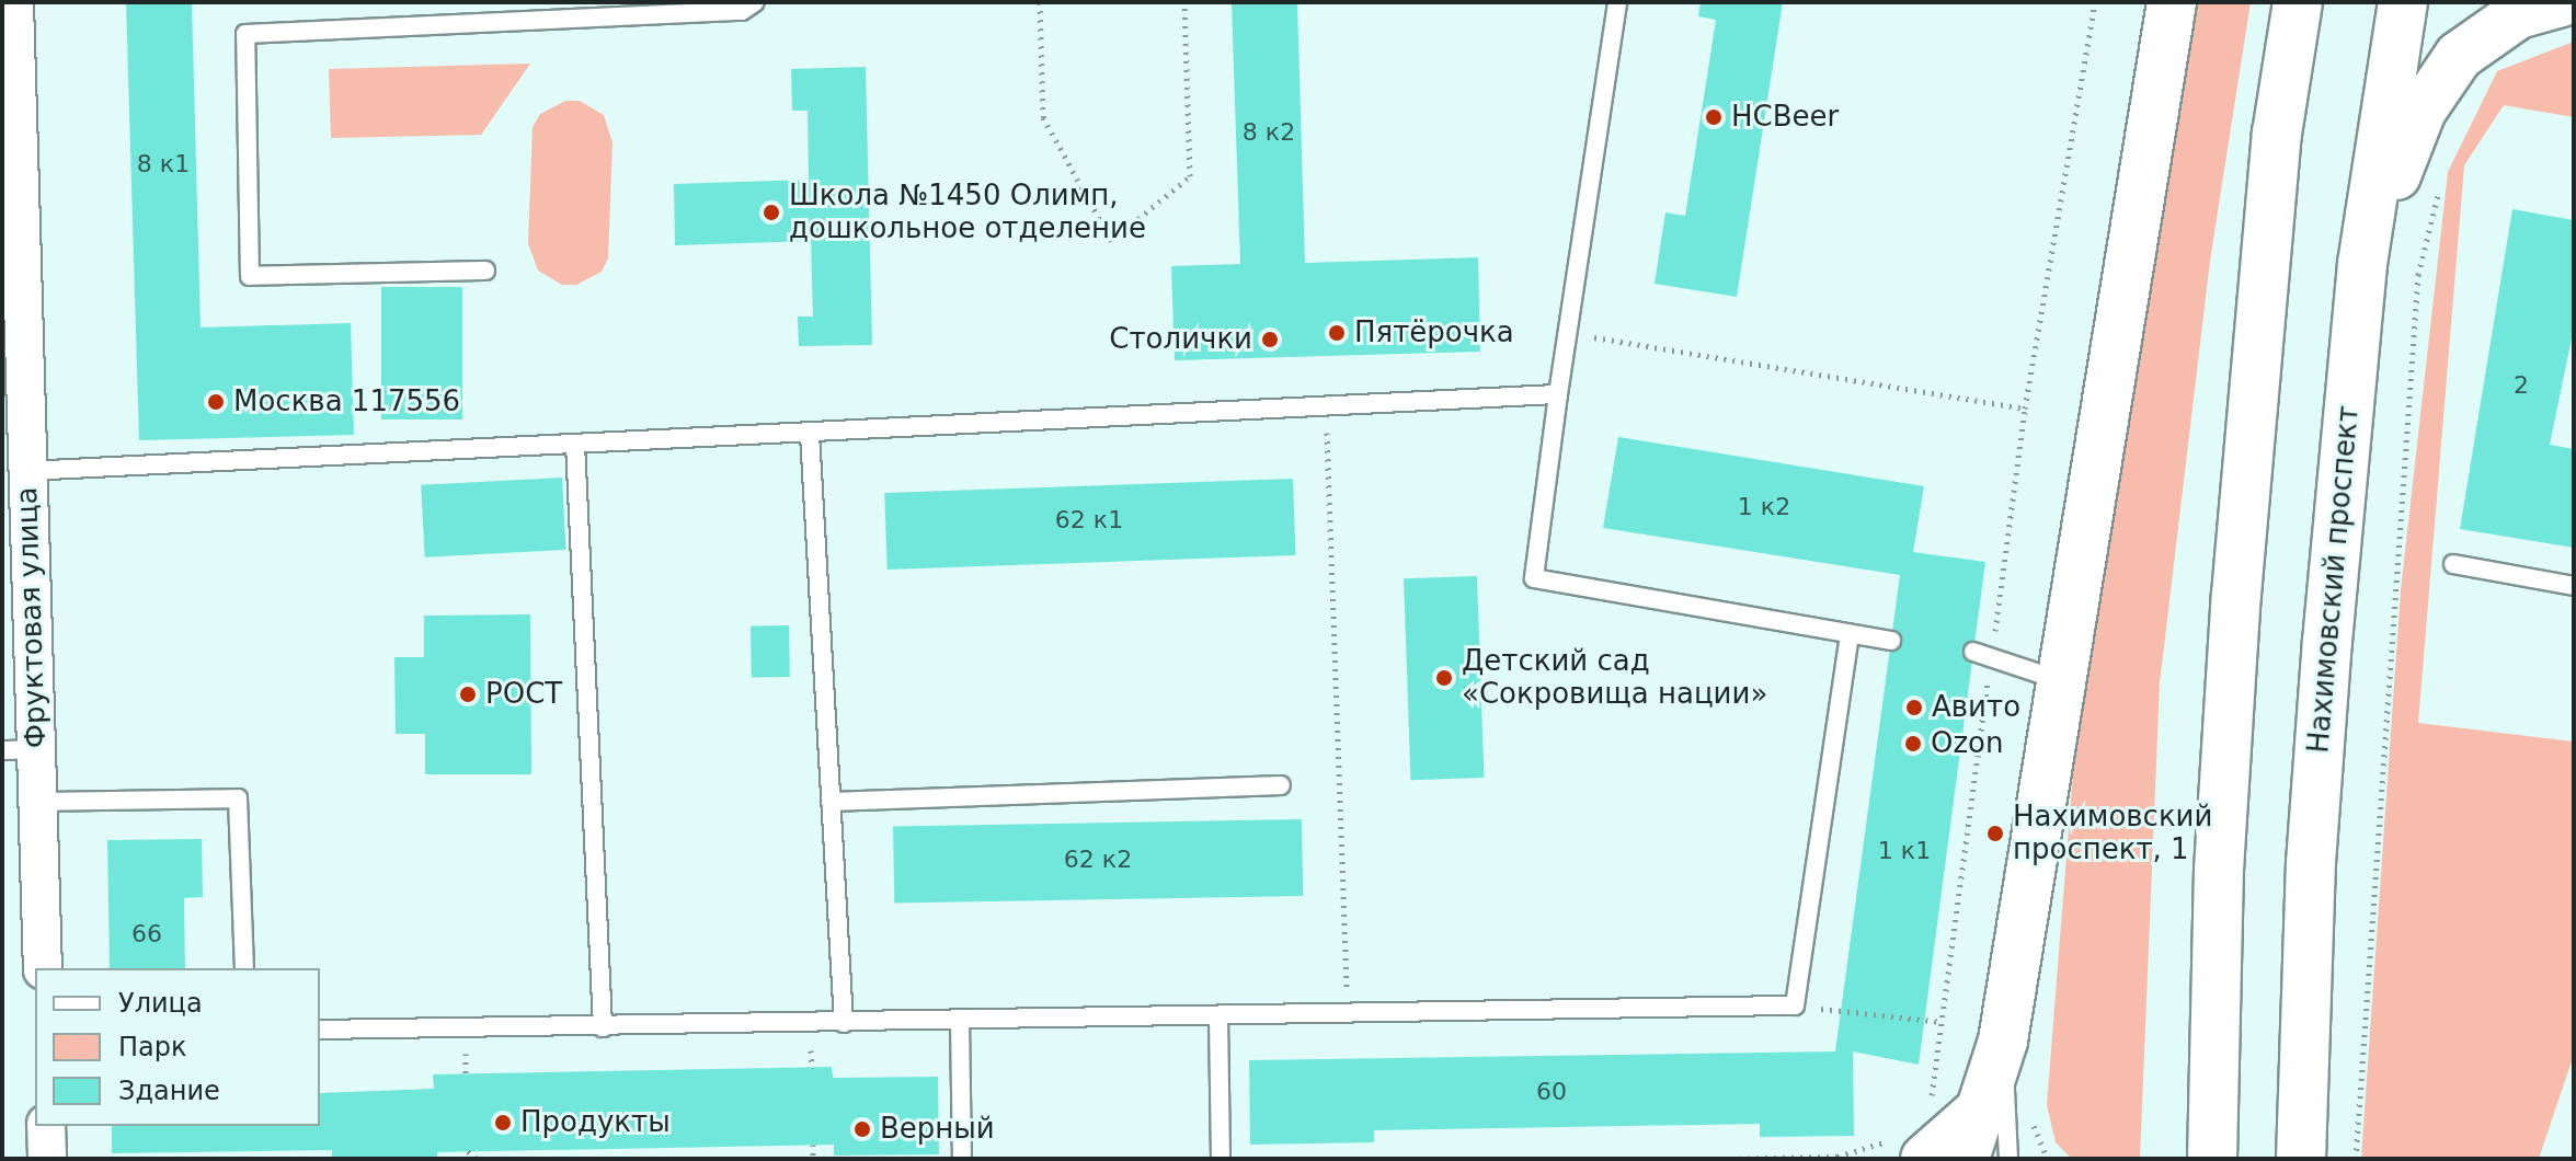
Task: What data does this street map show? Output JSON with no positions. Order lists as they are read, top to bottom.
{
  "streets": {
    "main road": ["Нахимовский проспект"],
    "street": ["Фруктовая улица"]
  },
  "places": [
    "HCBeer",
    "Школа №1450 Олимп, дошкольное отделение",
    "Пятёрочка",
    "Столички",
    "Москва 117556",
    "Детский сад «Сокровища нации»",
    "РОСТ",
    "Авито",
    "Ozon",
    "Нахимовский проспект, 1",
    "Продукты",
    "Верный"
  ],
  "house_numbers": [
    "8 к2",
    "8 к1",
    "2",
    "1 к2",
    "62 к1",
    "1 к1",
    "62 к2",
    "66",
    "60"
  ],
  "legend": ["Улица", "Парк", "Здание"]
}
